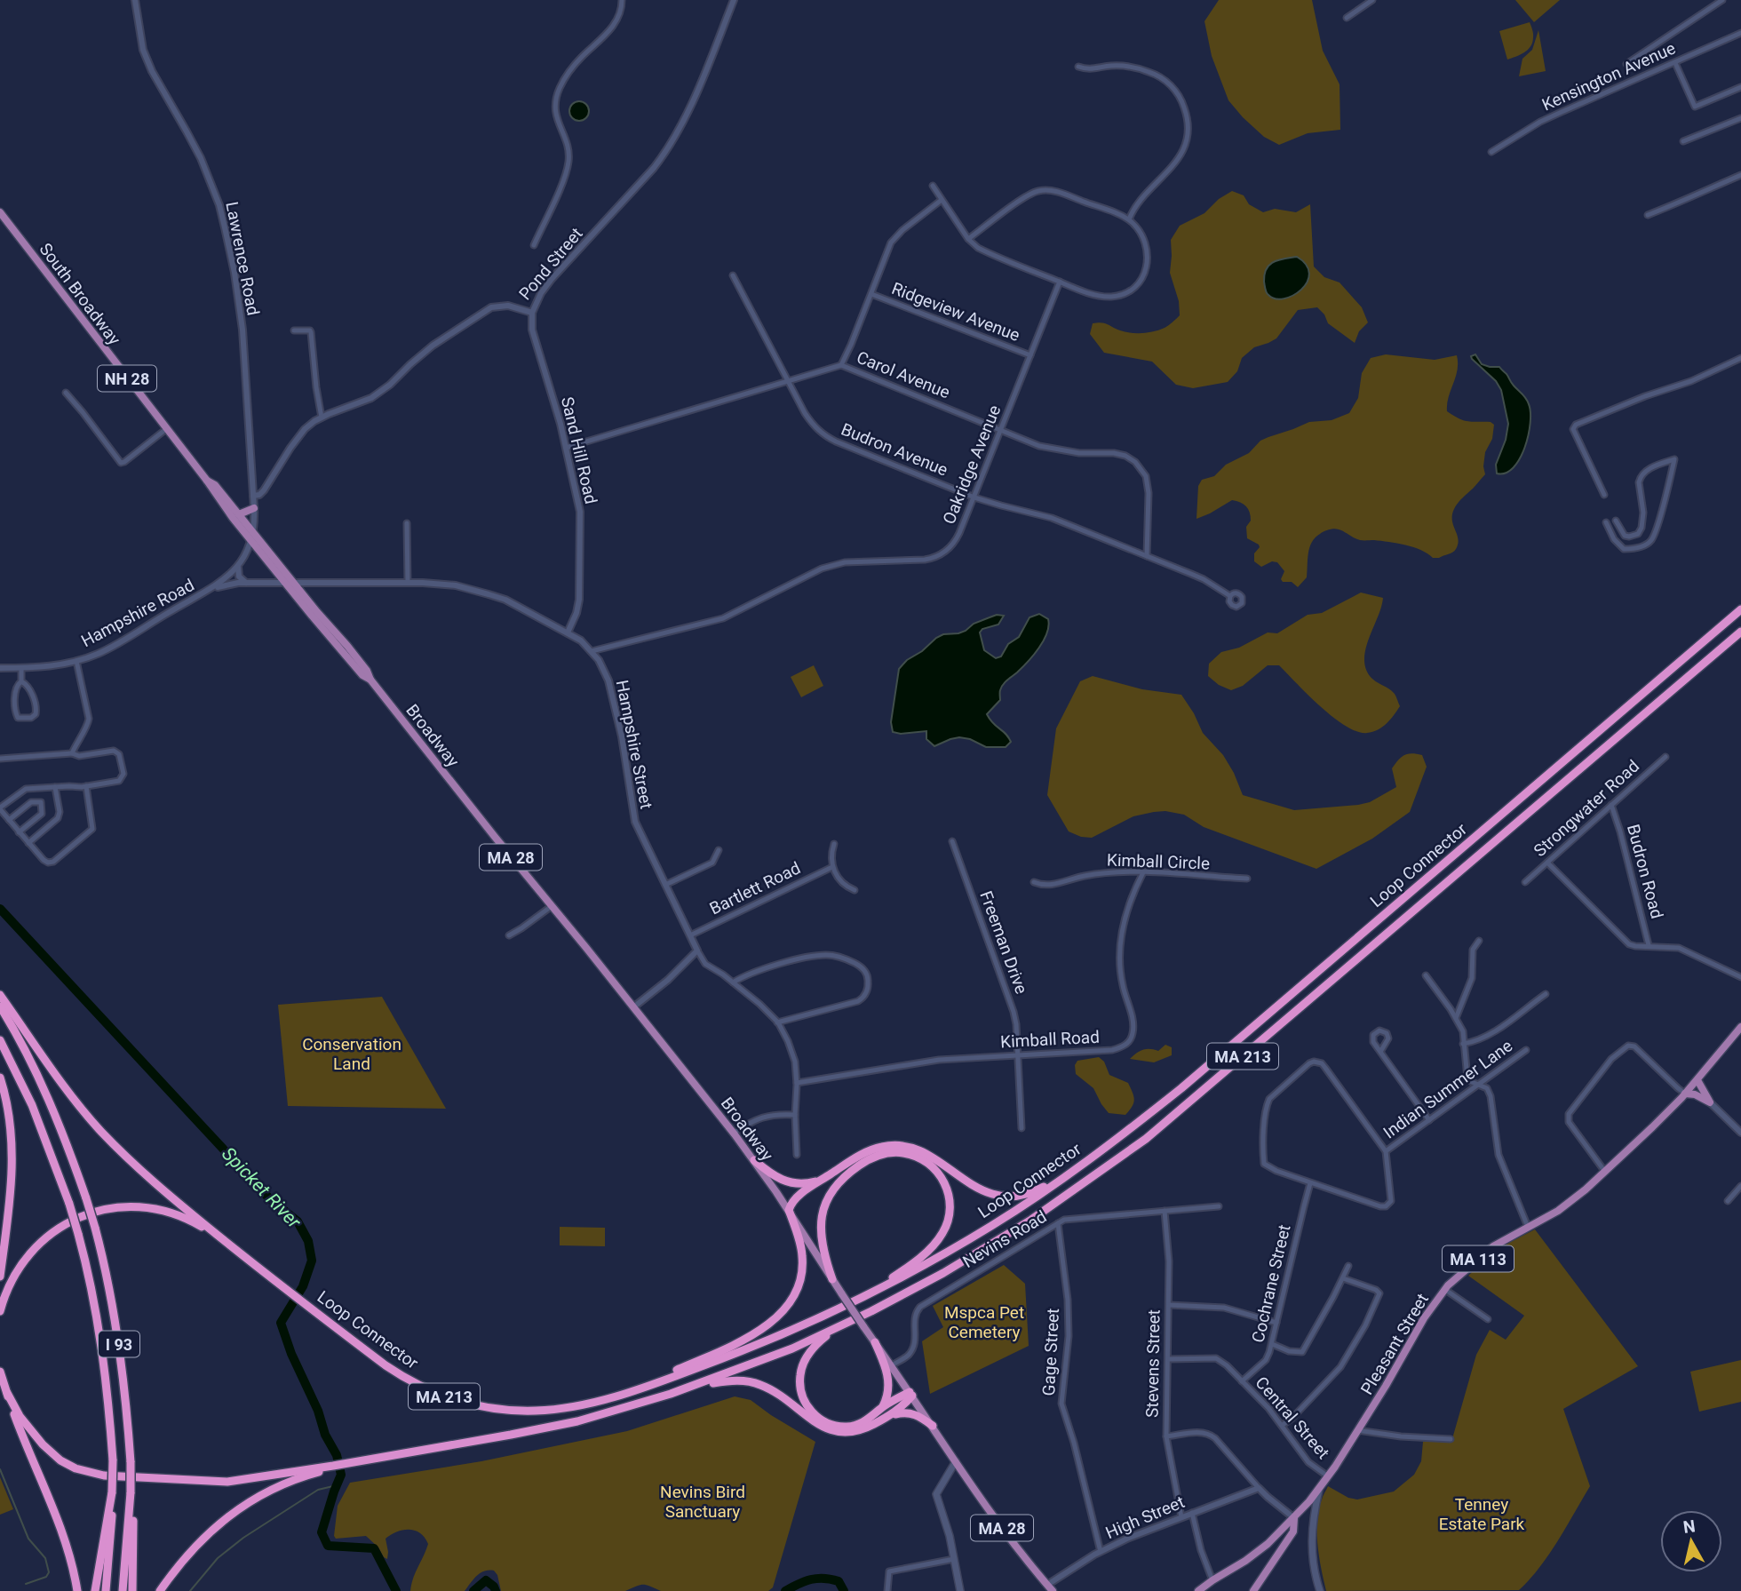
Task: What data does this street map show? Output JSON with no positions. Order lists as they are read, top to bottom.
{
  "streets": {
    "highway": ["Loop Connector", "MA 213", "I 93"],
    "main road": [
      "South Broadway",
      "NH 28",
      "Broadway",
      "MA 28",
      "MA 113",
      "Pleasant Street"
    ],
    "street": [
      "Kensington Avenue",
      "Lawrence Road",
      "Pond Street",
      "Ridgeview Avenue",
      "Carol Avenue",
      "Budron Avenue",
      "Sand Hill Road",
      "Oakridge Avenue",
      "Hampshire Road",
      "Hampshire Street",
      "Strongwater Road",
      "Kimball Circle",
      "Budron Road",
      "Bartlett Road",
      "Freeman Drive",
      "Kimball Road",
      "Indian Summer Lane",
      "Nevins Road",
      "Cochrane Street",
      "Gage Street",
      "Stevens Street",
      "Central Street",
      "High Street"
    ]
  },
  "crossings": [
    ["Lawrence Road", "Pond Street"],
    ["Lawrence Road", "South Broadway"],
    ["Lawrence Road", "Hampshire Road"],
    ["Pond Street", "Sand Hill Road"],
    ["South Broadway", "Hampshire Road"],
    ["South Broadway", "Broadway"],
    ["South Broadway", "Hampshire Street"],
    ["Ridgeview Avenue", "Oakridge Avenue"],
    ["Carol Avenue", "Budron Avenue"],
    ["Carol Avenue", "Sand Hill Road"],
    ["Carol Avenue", "Oakridge Avenue"],
    ["Budron Avenue", "Oakridge Avenue"],
    ["Sand Hill Road", "Hampshire Street"],
    ["Oakridge Avenue", "Hampshire Street"],
    ["Hampshire Road", "Hampshire Street"],
    ["Broadway", "Nevins Road"],
    ["Broadway", "High Street"],
    ["Hampshire Street", "Bartlett Road"],
    ["Hampshire Street", "Kimball Road"],
    ["Strongwater Road", "Budron Road"],
    ["Kimball Circle", "Kimball Road"],
    ["Freeman Drive", "Kimball Road"],
    ["Nevins Road", "Gage Street"],
    ["Nevins Road", "Stevens Street"],
    ["MA 113", "Pleasant Street"],
    ["Cochrane Street", "Central Street"],
    ["Pleasant Street", "Central Street"],
    ["Gage Street", "High Street"],
    ["Stevens Street", "Central Street"],
    ["Stevens Street", "High Street"]
  ],
  "water": ["Spicket River"],
  "parks": [
    "Conservation Land",
    "Mspca Pet Cemetery",
    "Nevins Bird Sanctuary",
    "Tenney Estate Park"
  ],
  "north": "top"
}
